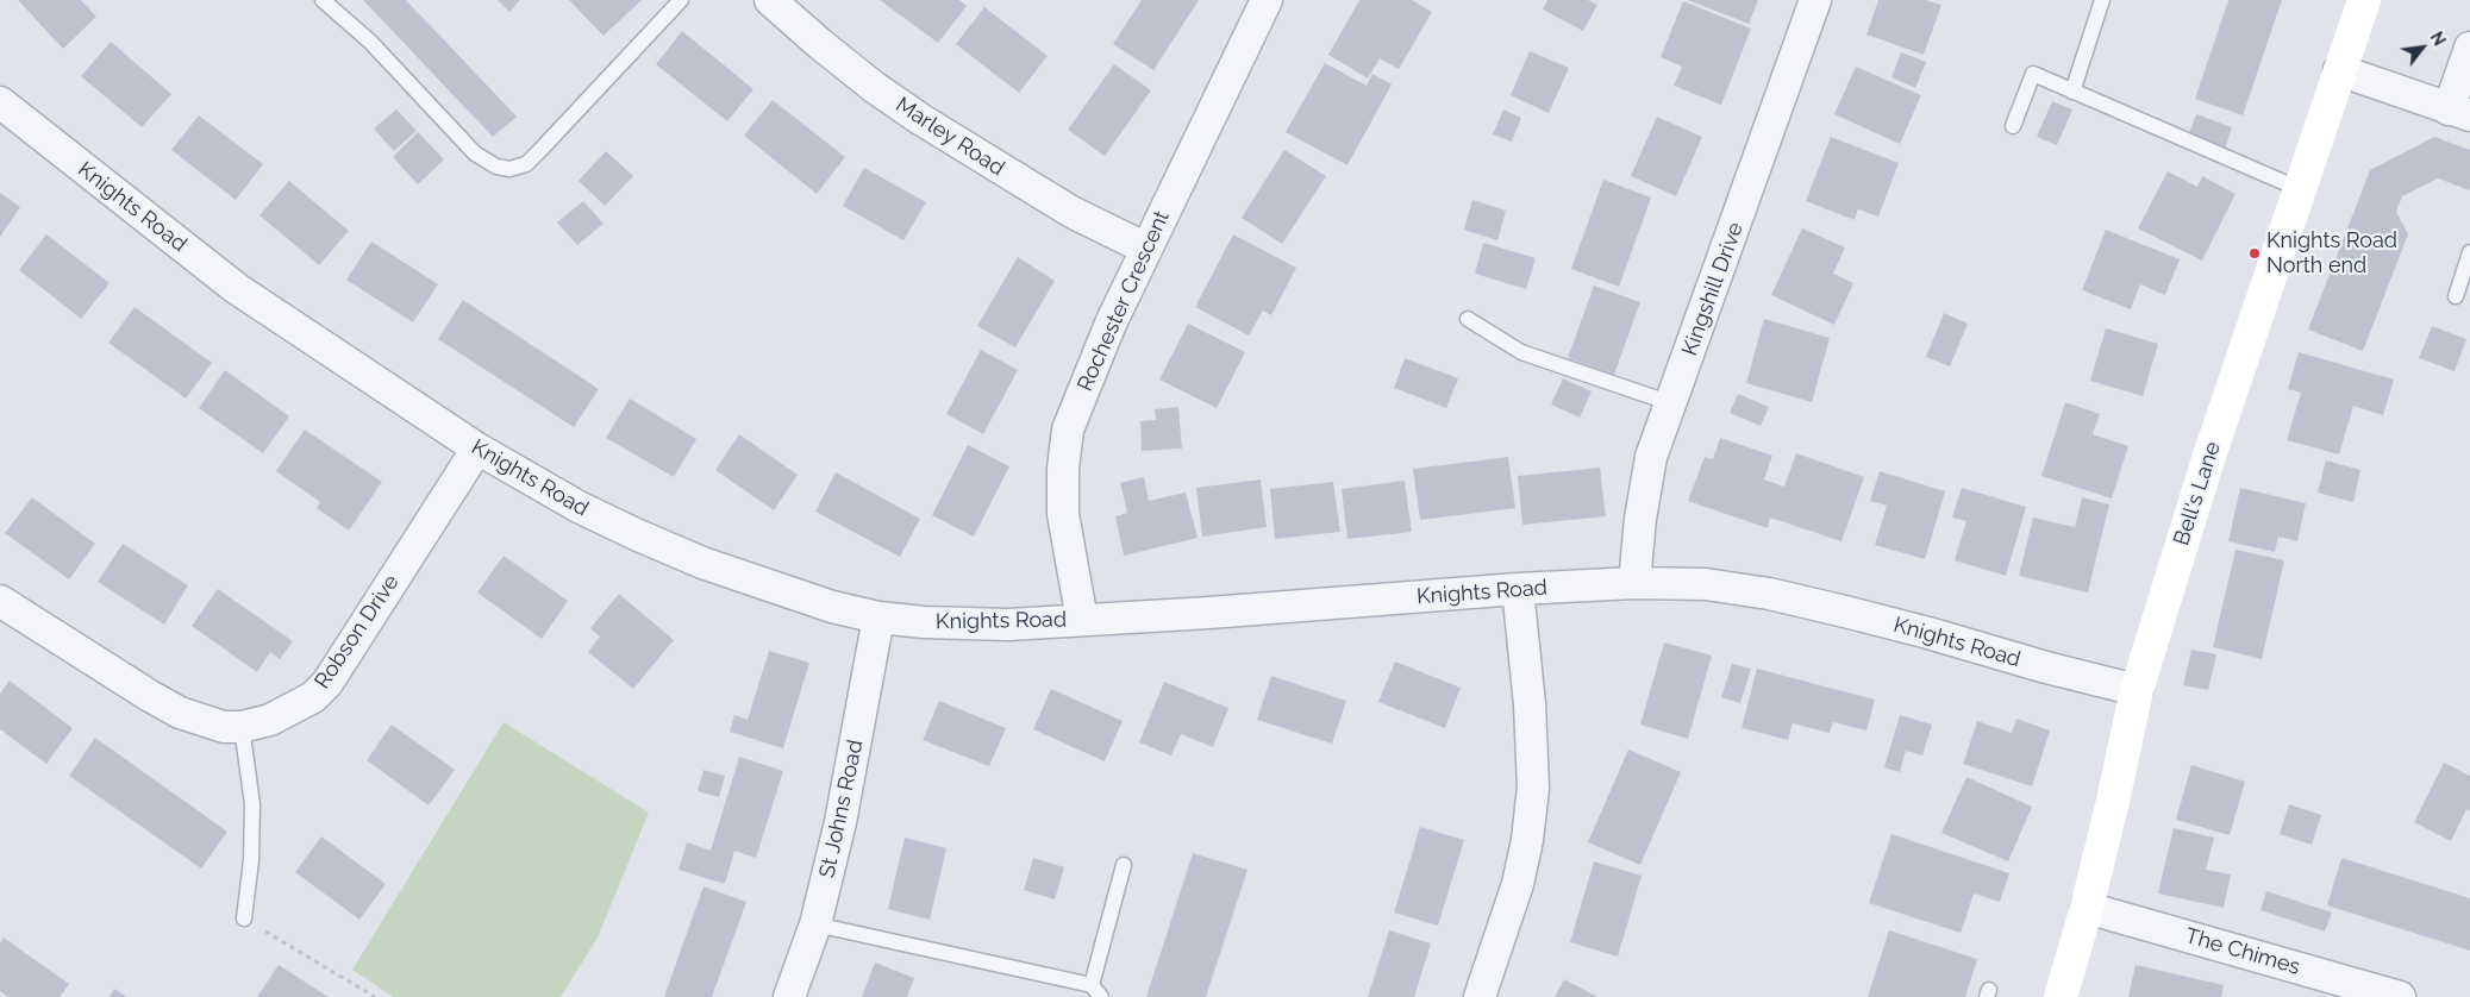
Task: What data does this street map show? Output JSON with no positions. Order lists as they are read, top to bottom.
{
  "streets": {
    "street": [
      "Marley Road",
      "Knights Road",
      "Kingshill Drive",
      "Rochester Crescent",
      "Bell's Lane",
      "Robson Drive",
      "St Johns Road",
      "The Chimes"
    ]
  },
  "crossings": [
    ["Marley Road", "Rochester Crescent"],
    ["Knights Road", "Kingshill Drive"],
    ["Knights Road", "Rochester Crescent"],
    ["Knights Road", "Bell's Lane"],
    ["Knights Road", "Robson Drive"],
    ["Knights Road", "St Johns Road"],
    ["Bell's Lane", "The Chimes"]
  ],
  "places": ["Knights Road North end"],
  "north": "top right"
}
